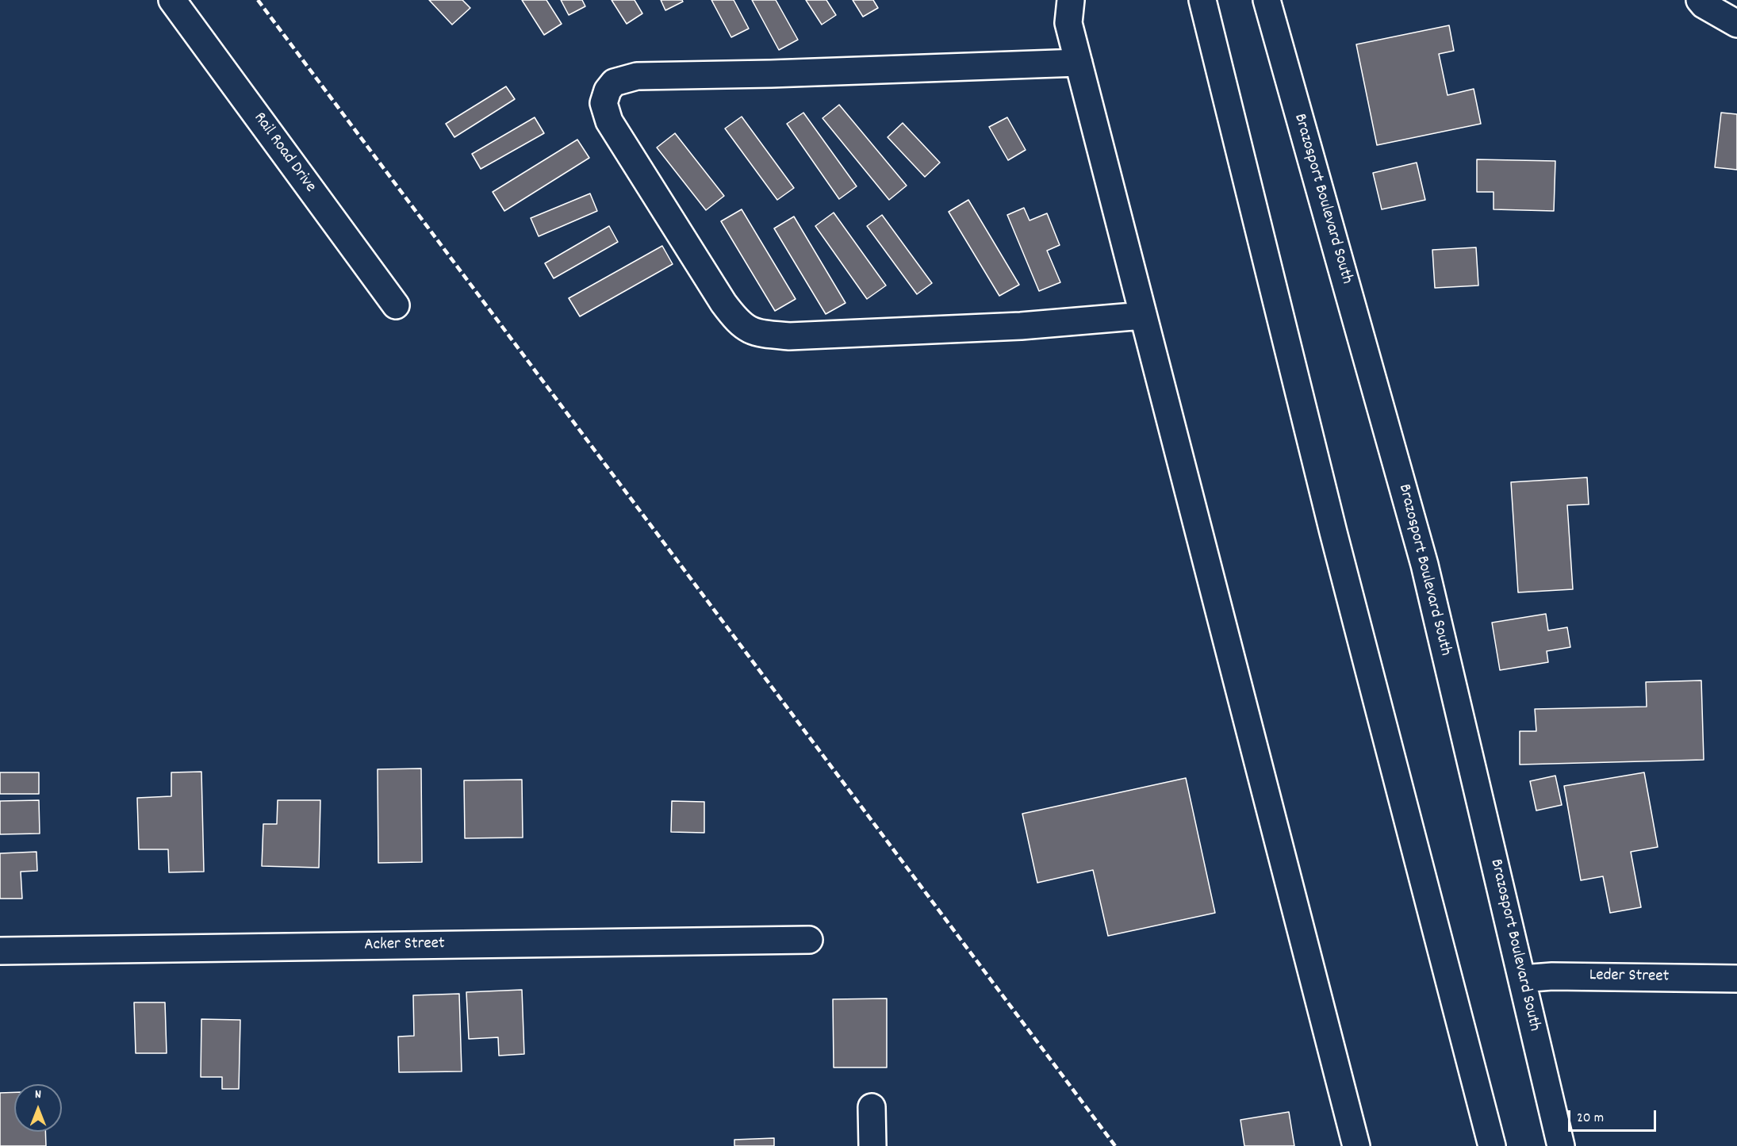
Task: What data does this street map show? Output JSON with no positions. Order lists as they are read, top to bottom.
{
  "streets": {
    "street": [
      "Rail Road Drive",
      "Brazosport Boulevard South",
      "Acker Street",
      "Leder Street"
    ]
  },
  "crossings": [
    ["Brazosport Boulevard South", "Leder Street"]
  ],
  "scale_bar": "20 m",
  "north": "top"
}
